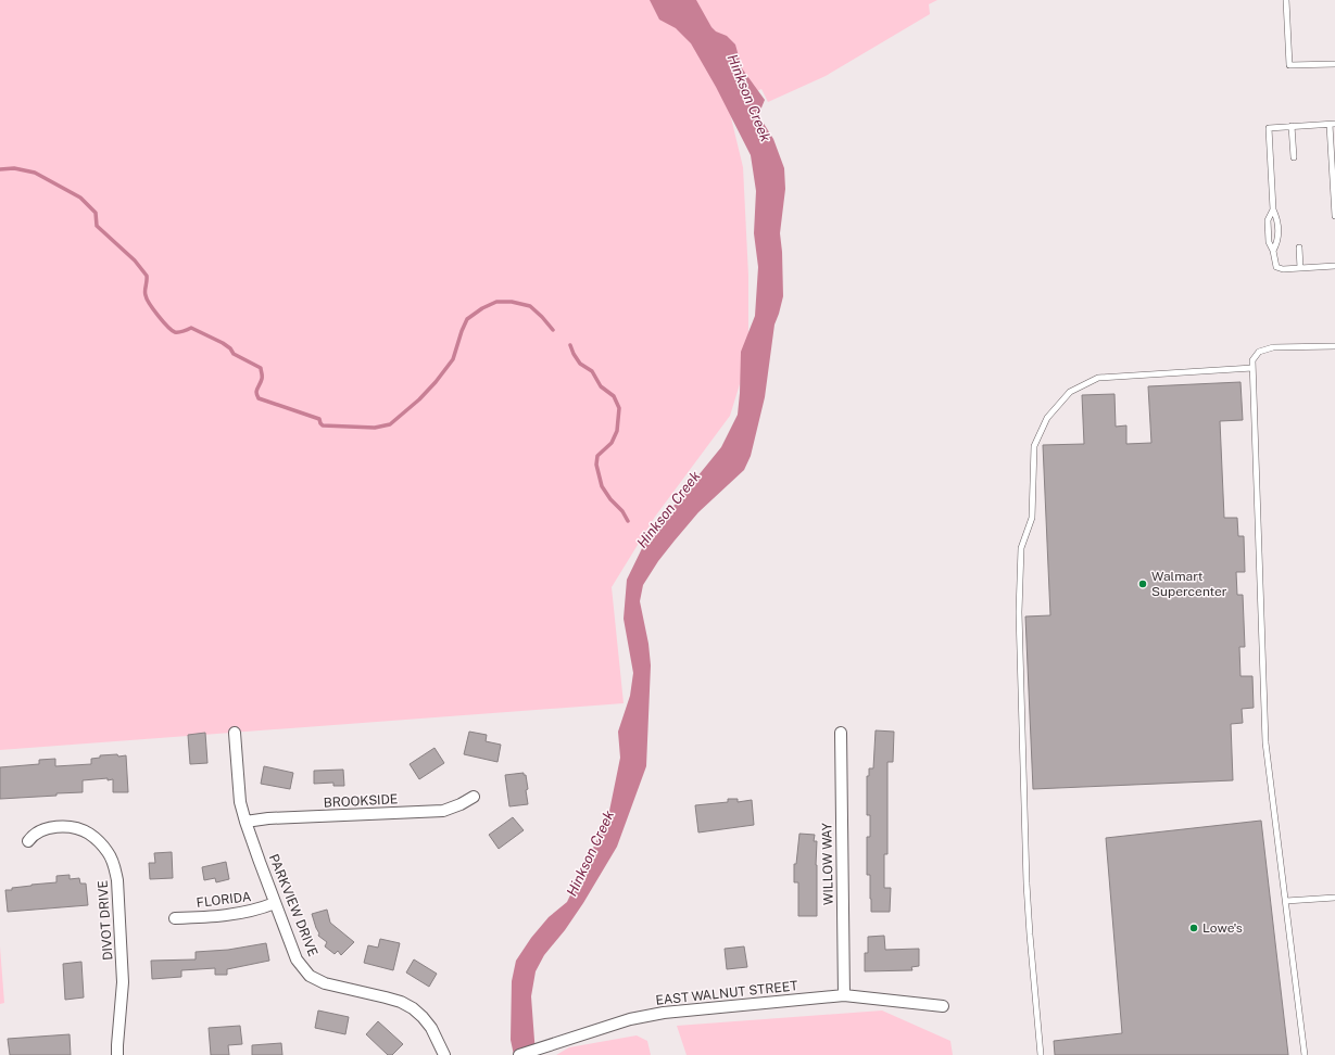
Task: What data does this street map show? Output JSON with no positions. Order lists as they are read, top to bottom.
{
  "streets": {
    "street": [
      "BROOKSIDE",
      "WILLOW WAY",
      "FLORIDA",
      "PARKVIEW DRIVE",
      "DIVOT DRIVE",
      "EAST WALNUT STREET"
    ]
  },
  "crossings": [
    ["BROOKSIDE", "PARKVIEW DRIVE"],
    ["WILLOW WAY", "EAST WALNUT STREET"],
    ["FLORIDA", "PARKVIEW DRIVE"]
  ],
  "water": ["Hinkson Creek"],
  "places": ["Walmart Supercenter", "Lowe's"]
}
